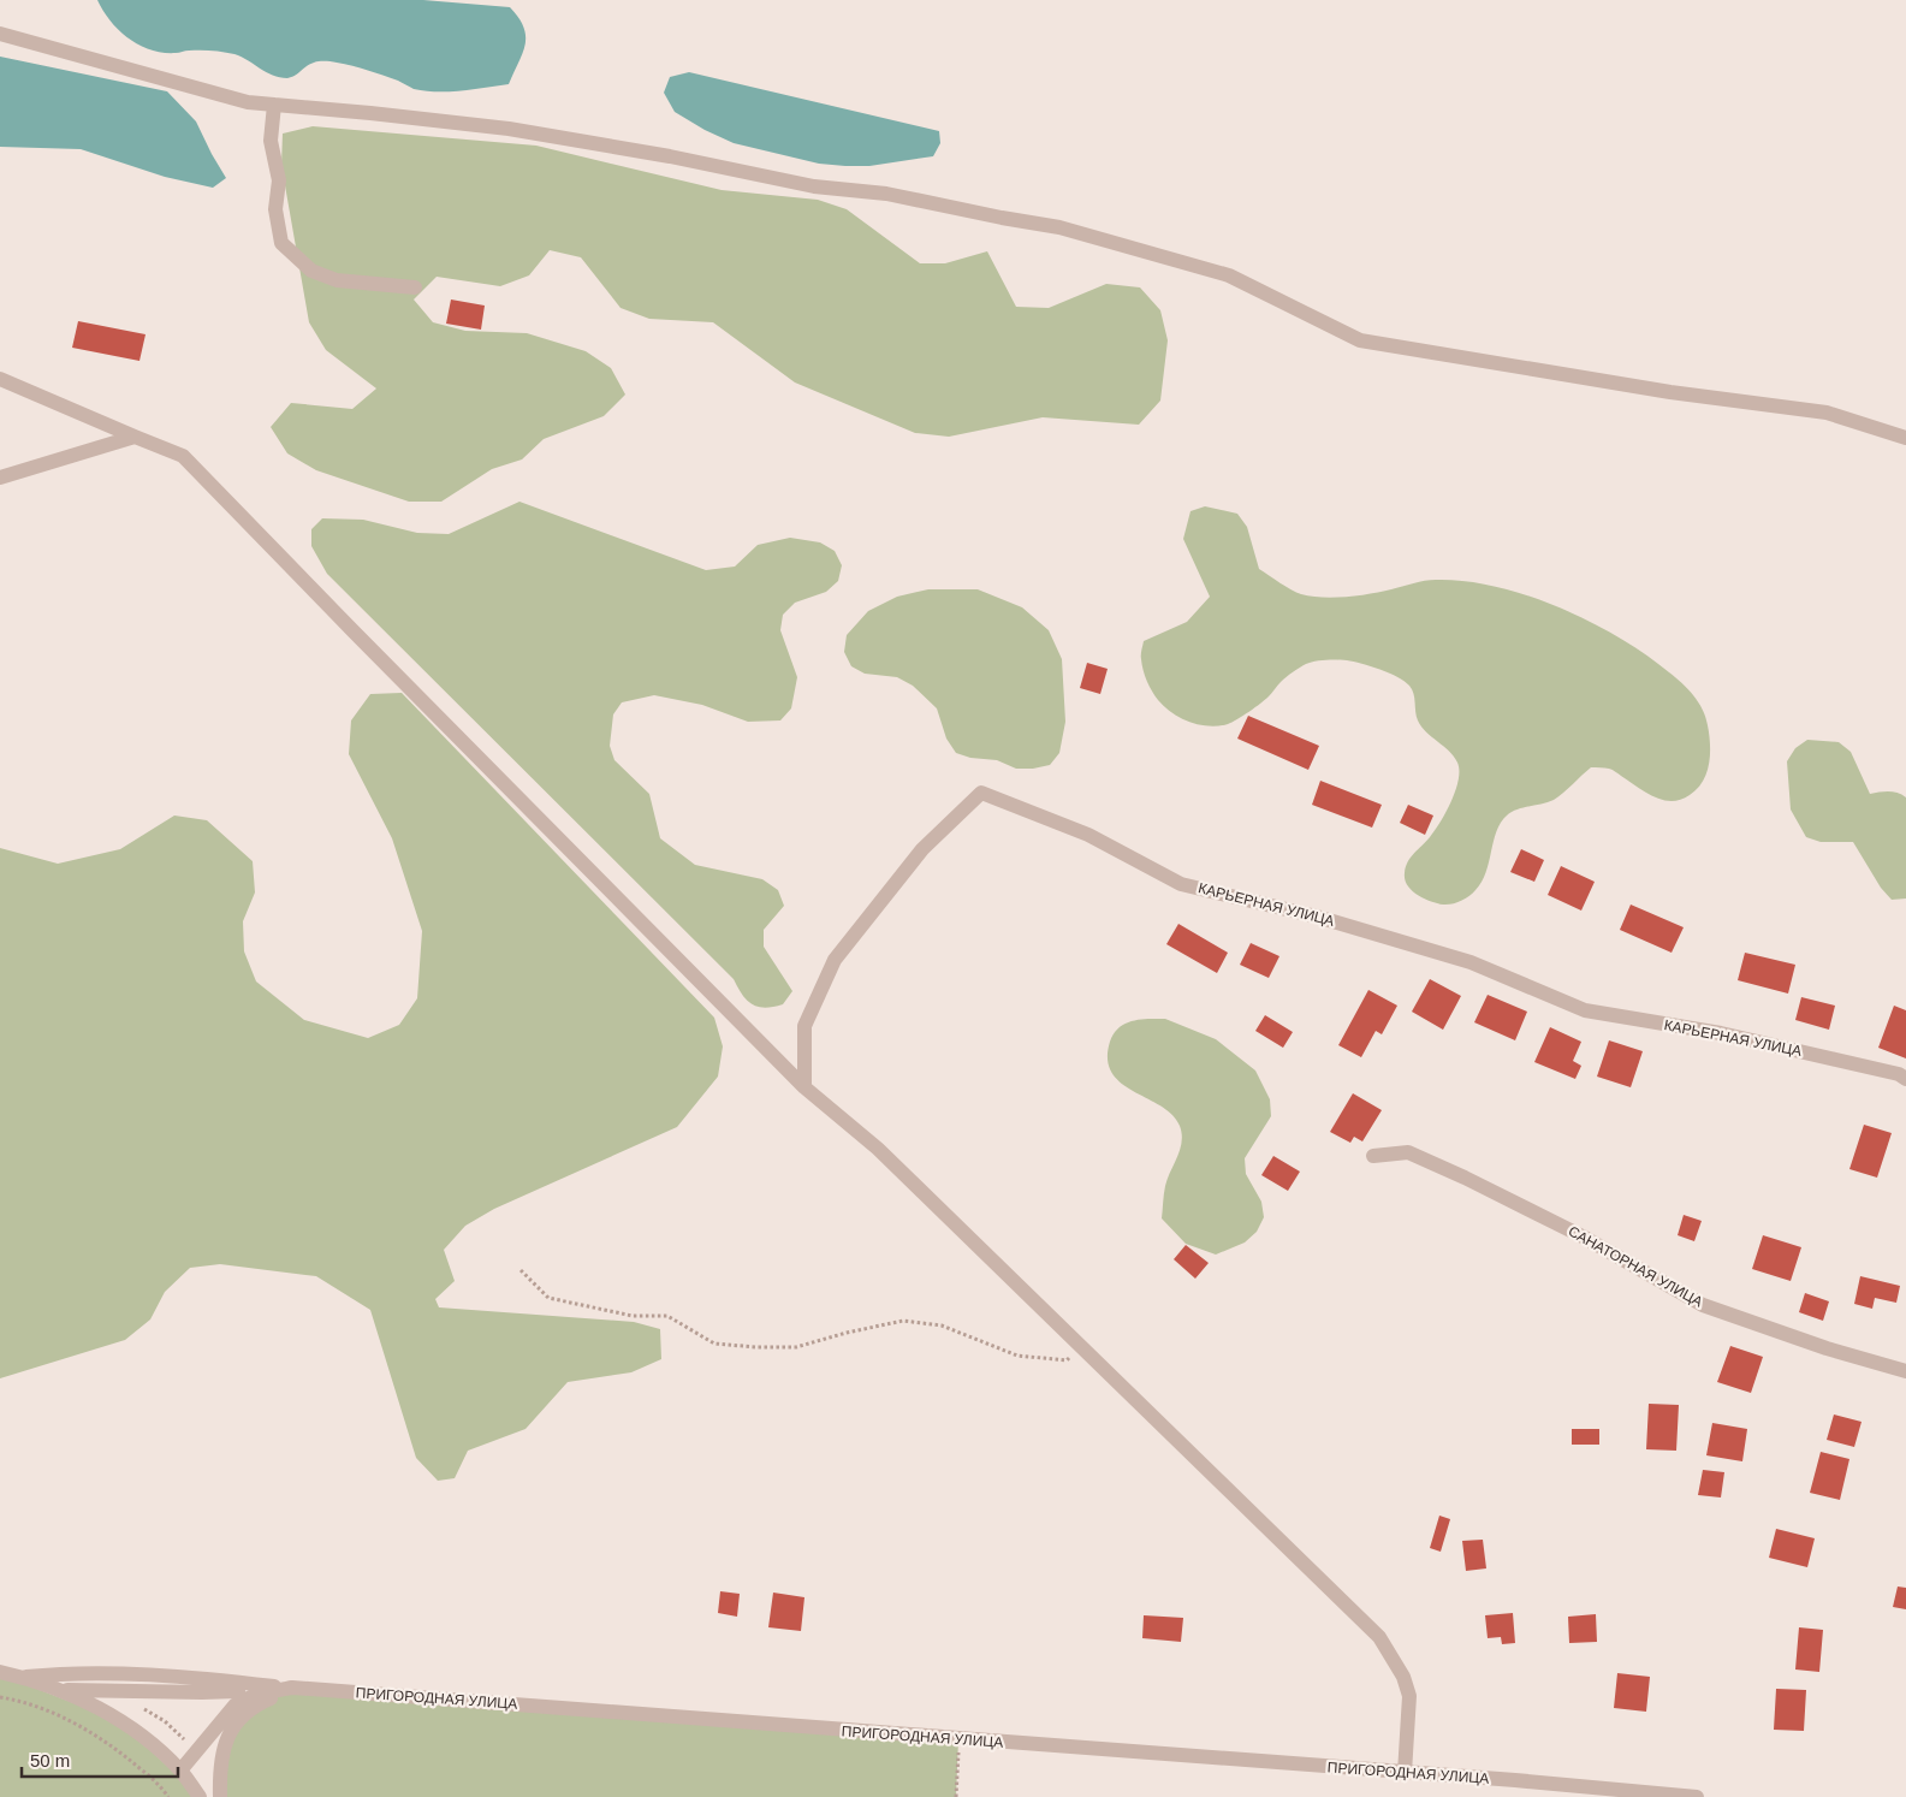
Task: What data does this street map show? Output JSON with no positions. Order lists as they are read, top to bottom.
{
  "streets": {
    "street": ["КАРЬЕРНАЯ УЛИЦА", "САНАТОРНАЯ УЛИЦА", "ПРИГОРОДНАЯ УЛИЦА"]
  },
  "scale_bar": "50 m"
}
